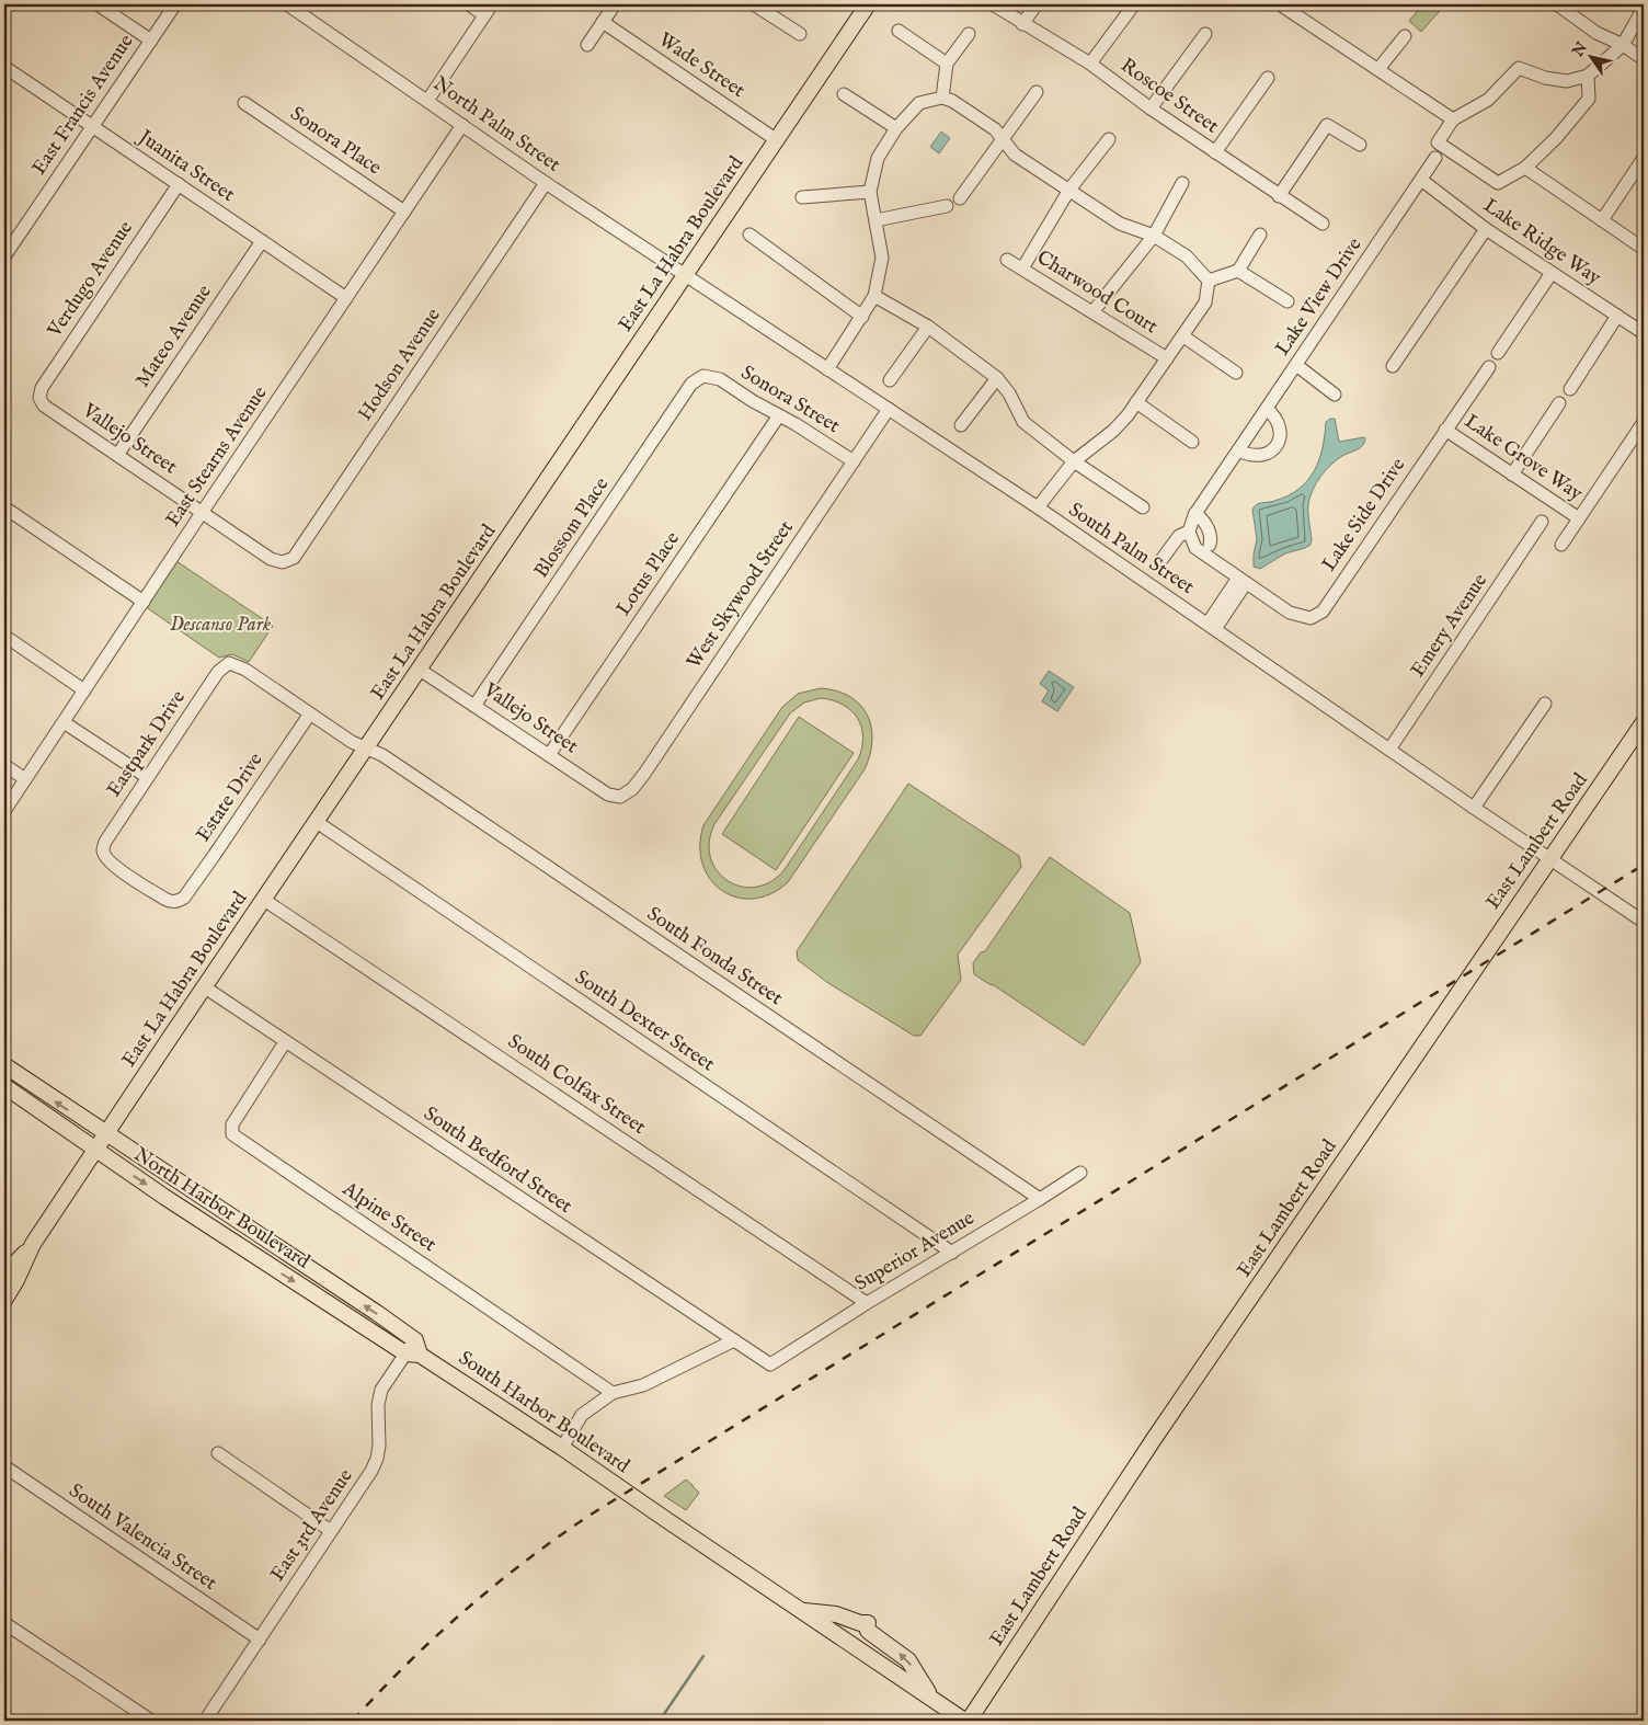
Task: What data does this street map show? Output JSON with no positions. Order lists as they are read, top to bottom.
{
  "streets": {
    "main road": [
      "East La Habra Boulevard",
      "East Lambert Road",
      "North Harbor Boulevard",
      "South Harbor Boulevard"
    ],
    "street": [
      "Wade Street",
      "Roscoe Street",
      "East Francis Avenue",
      "North Palm Street",
      "Sonora Place",
      "Juanita Street",
      "Lake Ridge Way",
      "Verdugo Avenue",
      "Charwood Court",
      "Lake View Drive",
      "Mateo Avenue",
      "Hodson Avenue",
      "Sonora Street",
      "Vallejo Street",
      "East Stearns Avenue",
      "Lake Grove Way",
      "Lake Side Drive",
      "Blossom Place",
      "South Palm Street",
      "Lotus Place",
      "West Skywood Street",
      "Emery Avenue",
      "Eastpark Drive",
      "Estate Drive",
      "South Fonda Street",
      "South Dexter Street",
      "South Colfax Street",
      "South Bedford Street",
      "Alpine Street",
      "Superior Avenue",
      "East 3rd Avenue",
      "South Valencia Street"
    ]
  },
  "crossings": [
    ["Wade Street", "East La Habra Boulevard"],
    ["East Francis Avenue", "Juanita Street"],
    ["North Palm Street", "East La Habra Boulevard"],
    ["North Palm Street", "Hodson Avenue"],
    ["North Palm Street", "East Stearns Avenue"],
    ["North Palm Street", "South Palm Street"],
    ["Sonora Place", "East Stearns Avenue"],
    ["Juanita Street", "Verdugo Avenue"],
    ["Juanita Street", "Mateo Avenue"],
    ["Juanita Street", "East Stearns Avenue"],
    ["Lake Ridge Way", "Lake View Drive"],
    ["East La Habra Boulevard", "Vallejo Street"],
    ["East La Habra Boulevard", "South Palm Street"],
    ["East La Habra Boulevard", "South Fonda Street"],
    ["East La Habra Boulevard", "South Dexter Street"],
    ["East La Habra Boulevard", "South Colfax Street"],
    ["East La Habra Boulevard", "South Bedford Street"],
    ["East La Habra Boulevard", "North Harbor Boulevard"],
    ["East La Habra Boulevard", "South Harbor Boulevard"],
    ["Verdugo Avenue", "Vallejo Street"],
    ["Mateo Avenue", "Vallejo Street"],
    ["Hodson Avenue", "Vallejo Street"],
    ["Sonora Street", "Blossom Place"],
    ["Sonora Street", "Lotus Place"],
    ["Sonora Street", "West Skywood Street"],
    ["Vallejo Street", "East Stearns Avenue"],
    ["Vallejo Street", "Blossom Place"],
    ["Vallejo Street", "Lotus Place"],
    ["Vallejo Street", "West Skywood Street"],
    ["Lake Grove Way", "Lake Side Drive"],
    ["South Palm Street", "West Skywood Street"],
    ["South Palm Street", "Emery Avenue"],
    ["South Palm Street", "East Lambert Road"],
    ["Eastpark Drive", "Estate Drive"],
    ["Eastpark Drive", "South Fonda Street"],
    ["Estate Drive", "South Fonda Street"],
    ["East Lambert Road", "South Harbor Boulevard"],
    ["South Fonda Street", "Superior Avenue"],
    ["South Dexter Street", "Superior Avenue"],
    ["South Colfax Street", "Superior Avenue"],
    ["South Bedford Street", "Alpine Street"],
    ["South Bedford Street", "Superior Avenue"],
    ["North Harbor Boulevard", "South Harbor Boulevard"],
    ["North Harbor Boulevard", "East 3rd Avenue"],
    ["South Harbor Boulevard", "East 3rd Avenue"],
    ["East 3rd Avenue", "South Valencia Street"]
  ],
  "one_way": ["North Harbor Boulevard", "South Harbor Boulevard"],
  "parks": ["Descanso Park"],
  "north": "top left"
}
